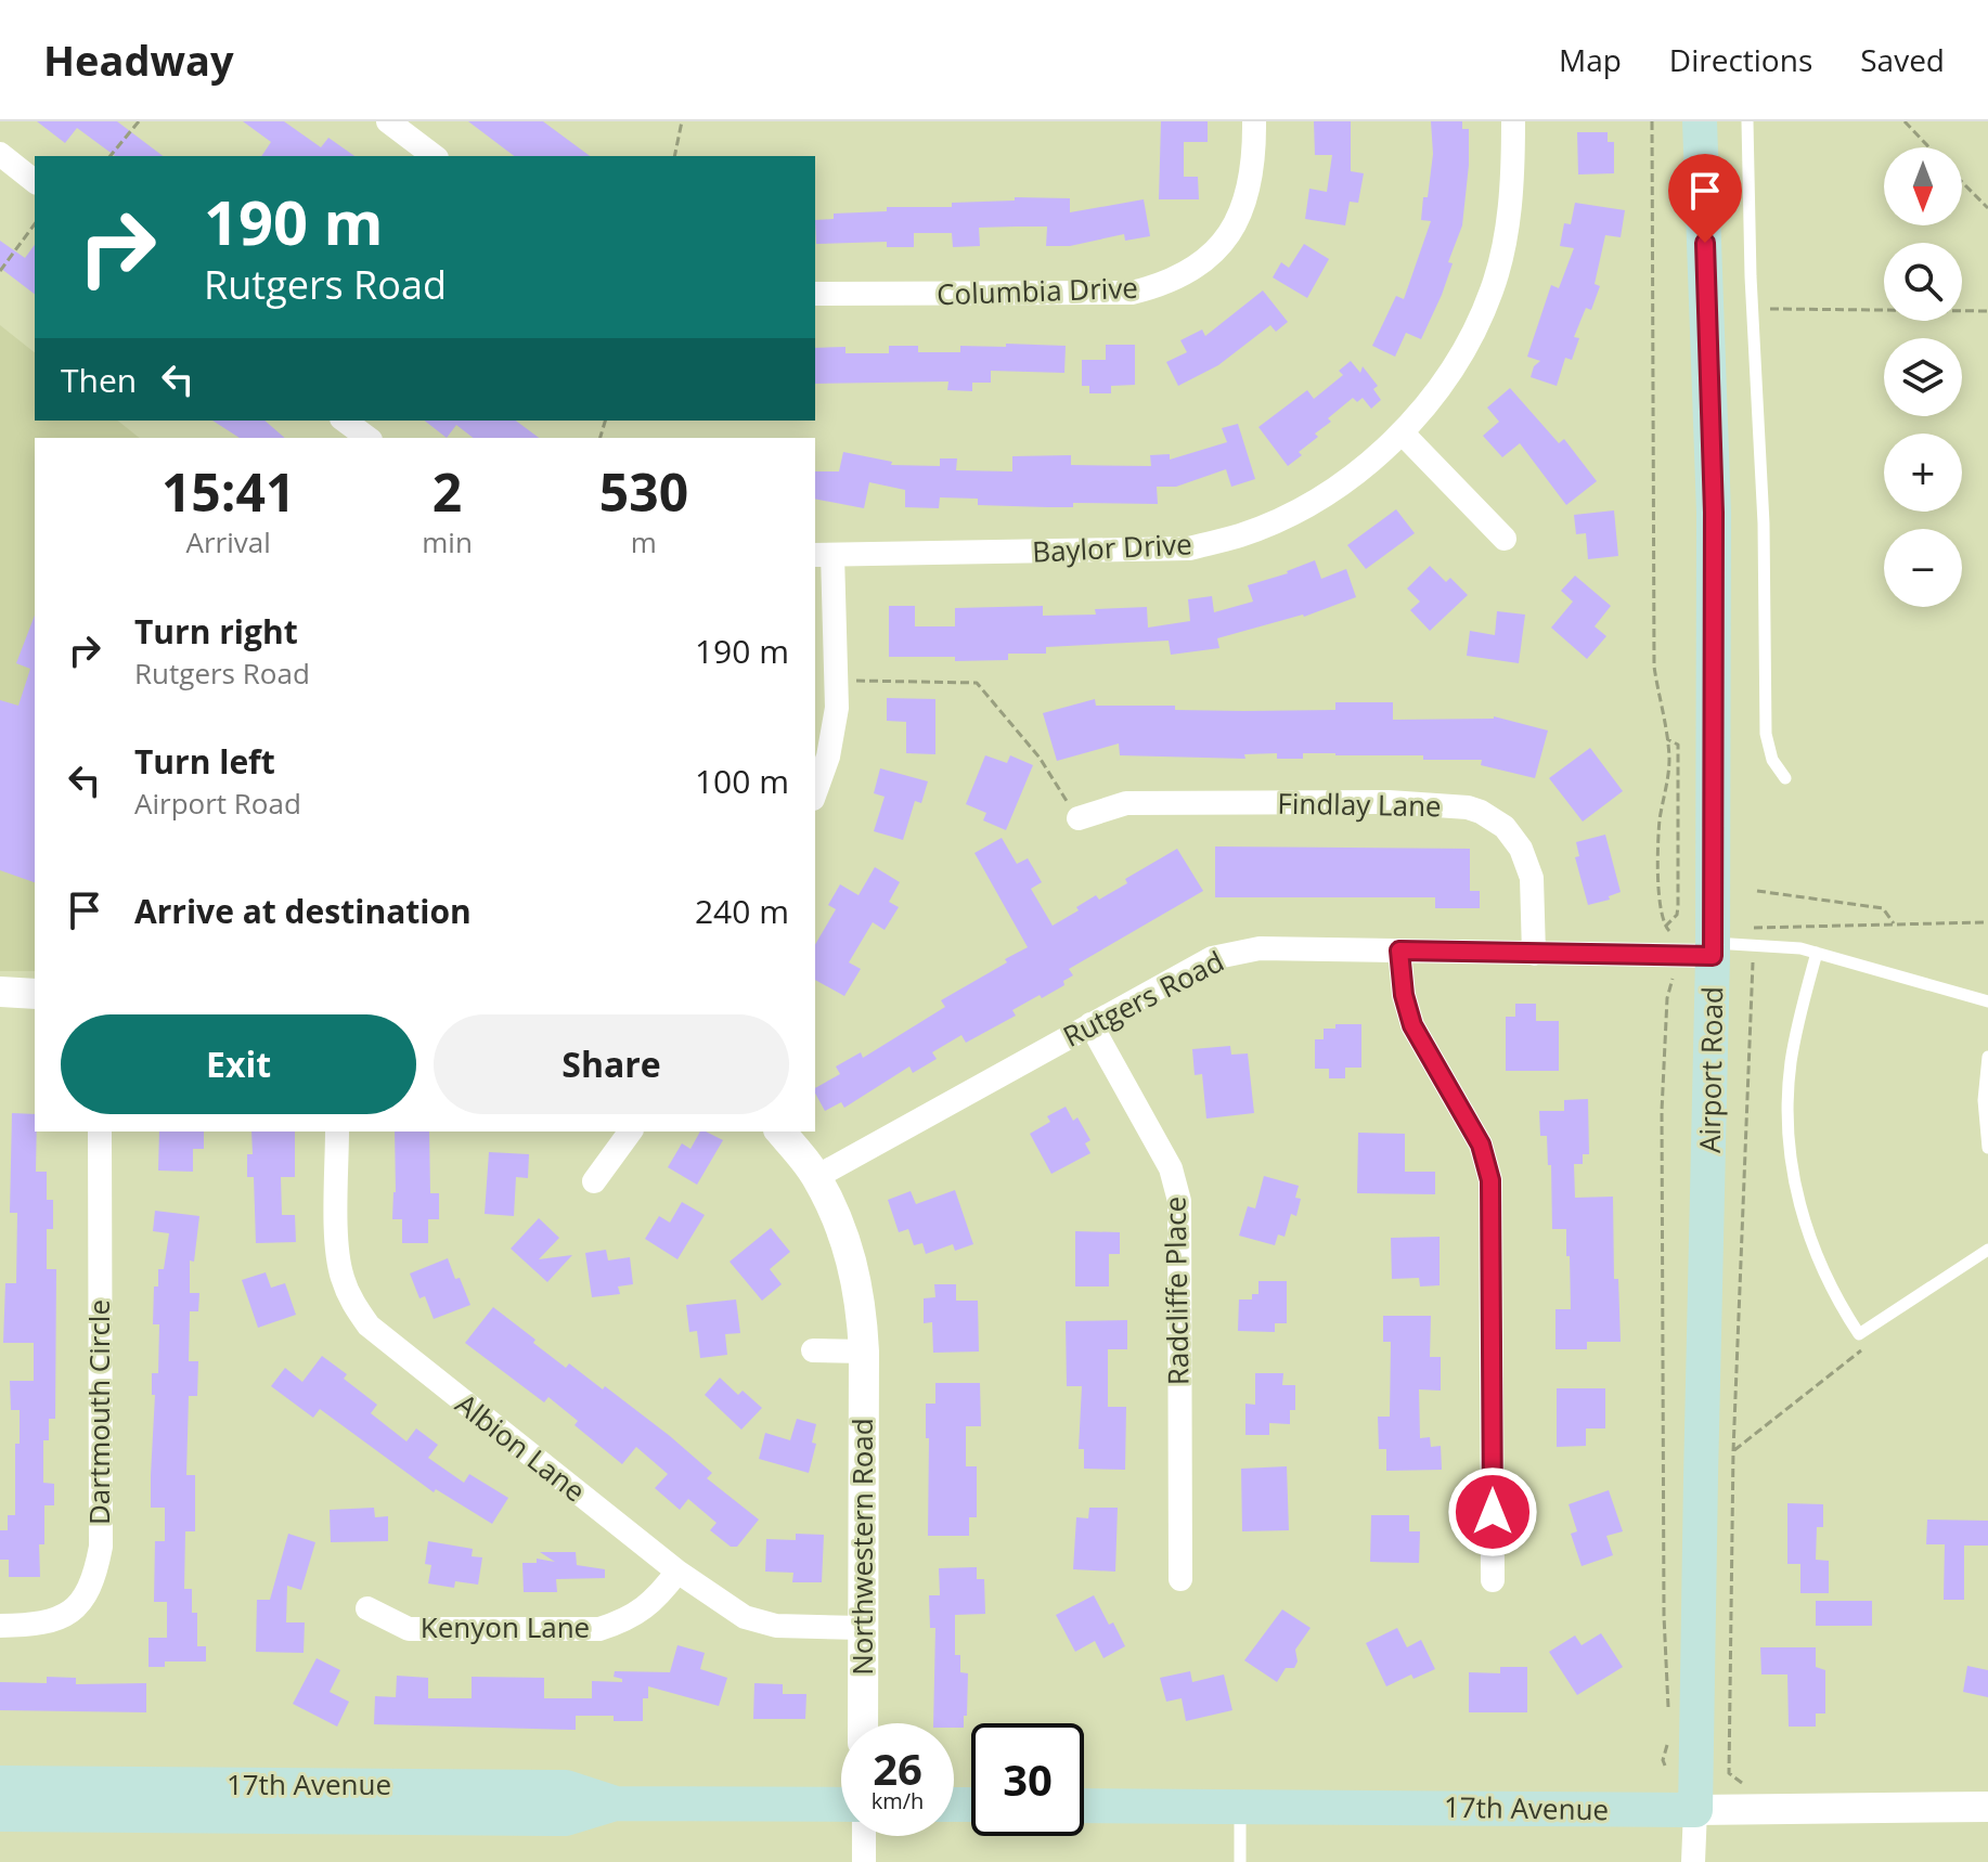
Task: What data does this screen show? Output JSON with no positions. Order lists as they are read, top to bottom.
{
  "streets": {
    "main road": ["Airport Road", "17th Avenue"],
    "street": [
      "Columbia Drive",
      "Baylor Drive",
      "Findlay Lane",
      "Rutgers Road",
      "Radcliffe Place",
      "Dartmouth Circle",
      "Albion Lane",
      "Northwestern Road",
      "Kenyon Lane"
    ]
  },
  "crossings": [
    ["Findlay Lane", "Rutgers Road"],
    ["Rutgers Road", "Airport Road"],
    ["Rutgers Road", "Radcliffe Place"],
    ["Rutgers Road", "Northwestern Road"],
    ["Airport Road", "17th Avenue"],
    ["Albion Lane", "Northwestern Road"],
    ["Albion Lane", "Kenyon Lane"]
  ],
  "north": "bottom",
  "page": {
    "header": "Headway",
    "nav": ["Map", "Directions", "Saved"],
    "map_buttons": ["+", "−"],
    "turn": ["190 m", "Rutgers Road"],
    "then": "Then",
    "eta": [
      "15:41",
      "Arrival",
      "2",
      "min",
      "530",
      "m"
    ],
    "list": [
      {
        "name": "Turn right",
        "note": "Rutgers Road",
        "value": "190 m"
      },
      {
        "name": "Turn left",
        "note": "Airport Road",
        "value": "100 m"
      },
      {
        "name": "Arrive at destination",
        "value": "240 m"
      }
    ],
    "buttons": ["Exit", "Share"],
    "speed": "26 km/h",
    "limit": "30"
  }
}
